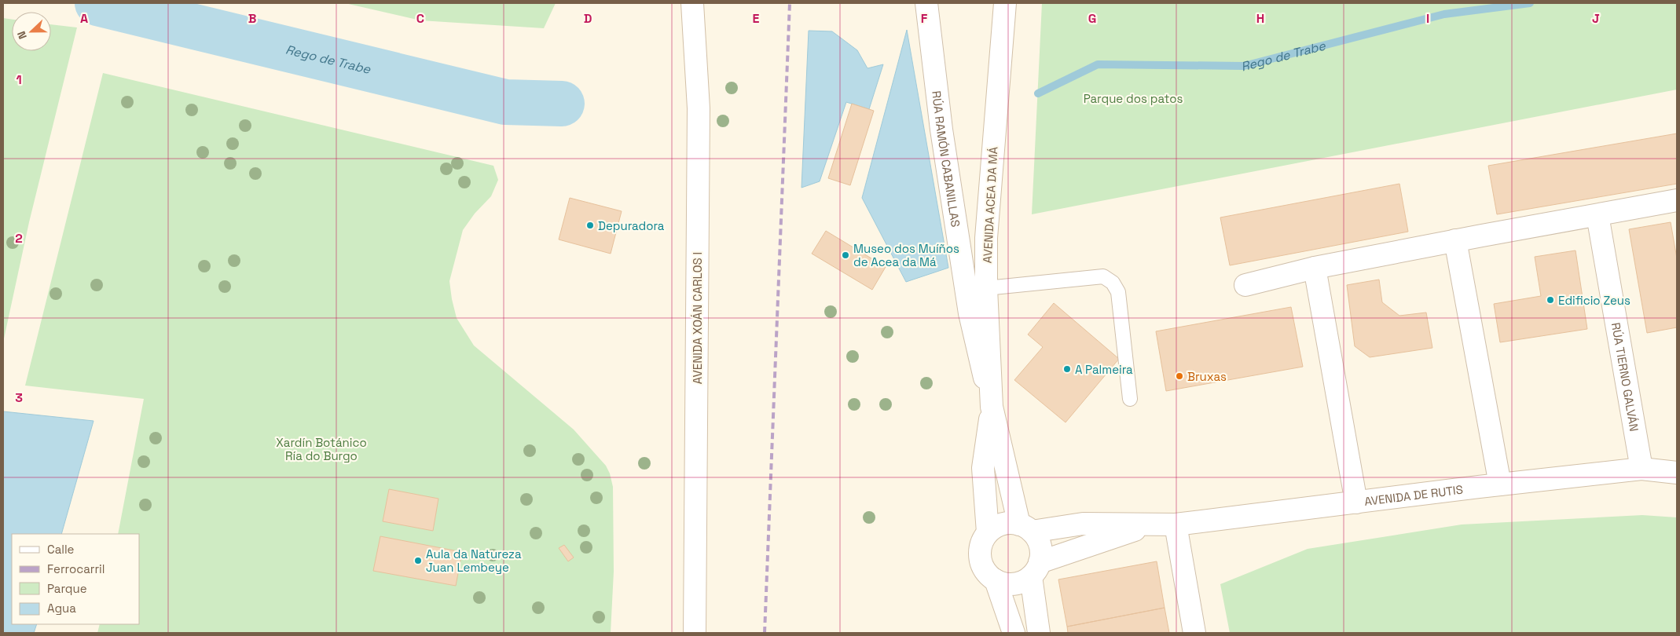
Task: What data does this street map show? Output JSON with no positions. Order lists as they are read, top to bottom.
{
  "streets": {
    "street": [
      "RÚA RAMÓN CABANILLAS",
      "AVENIDA ACEA DA MÁ",
      "AVENIDA XOÁN CARLOS I",
      "RÚA TIERNO GALVÁN",
      "AVENIDA DE RUTIS"
    ]
  },
  "crossings": [
    ["RÚA RAMÓN CABANILLAS", "AVENIDA ACEA DA MÁ"],
    ["RÚA TIERNO GALVÁN", "AVENIDA DE RUTIS"]
  ],
  "water": ["Rego de Trabe"],
  "parks": ["Parque dos patos", "Xardín Botánico Ría do Burgo"],
  "places": [
    "Depuradora",
    "Museo dos Muíños de Acea da Má",
    "Edificio Zeus",
    "A Palmeira",
    "Bruxas",
    "Aula da Natureza Juan Lembeye"
  ],
  "legend": [
    "Calle",
    "Ferrocarril",
    "Parque",
    "Agua"
  ],
  "north": "left",
  "grid": {
    "columns": [
      "A",
      "B",
      "C",
      "D",
      "E",
      "F",
      "G",
      "H",
      "I",
      "J"
    ],
    "rows": ["1", "2", "3"]
  }
}
